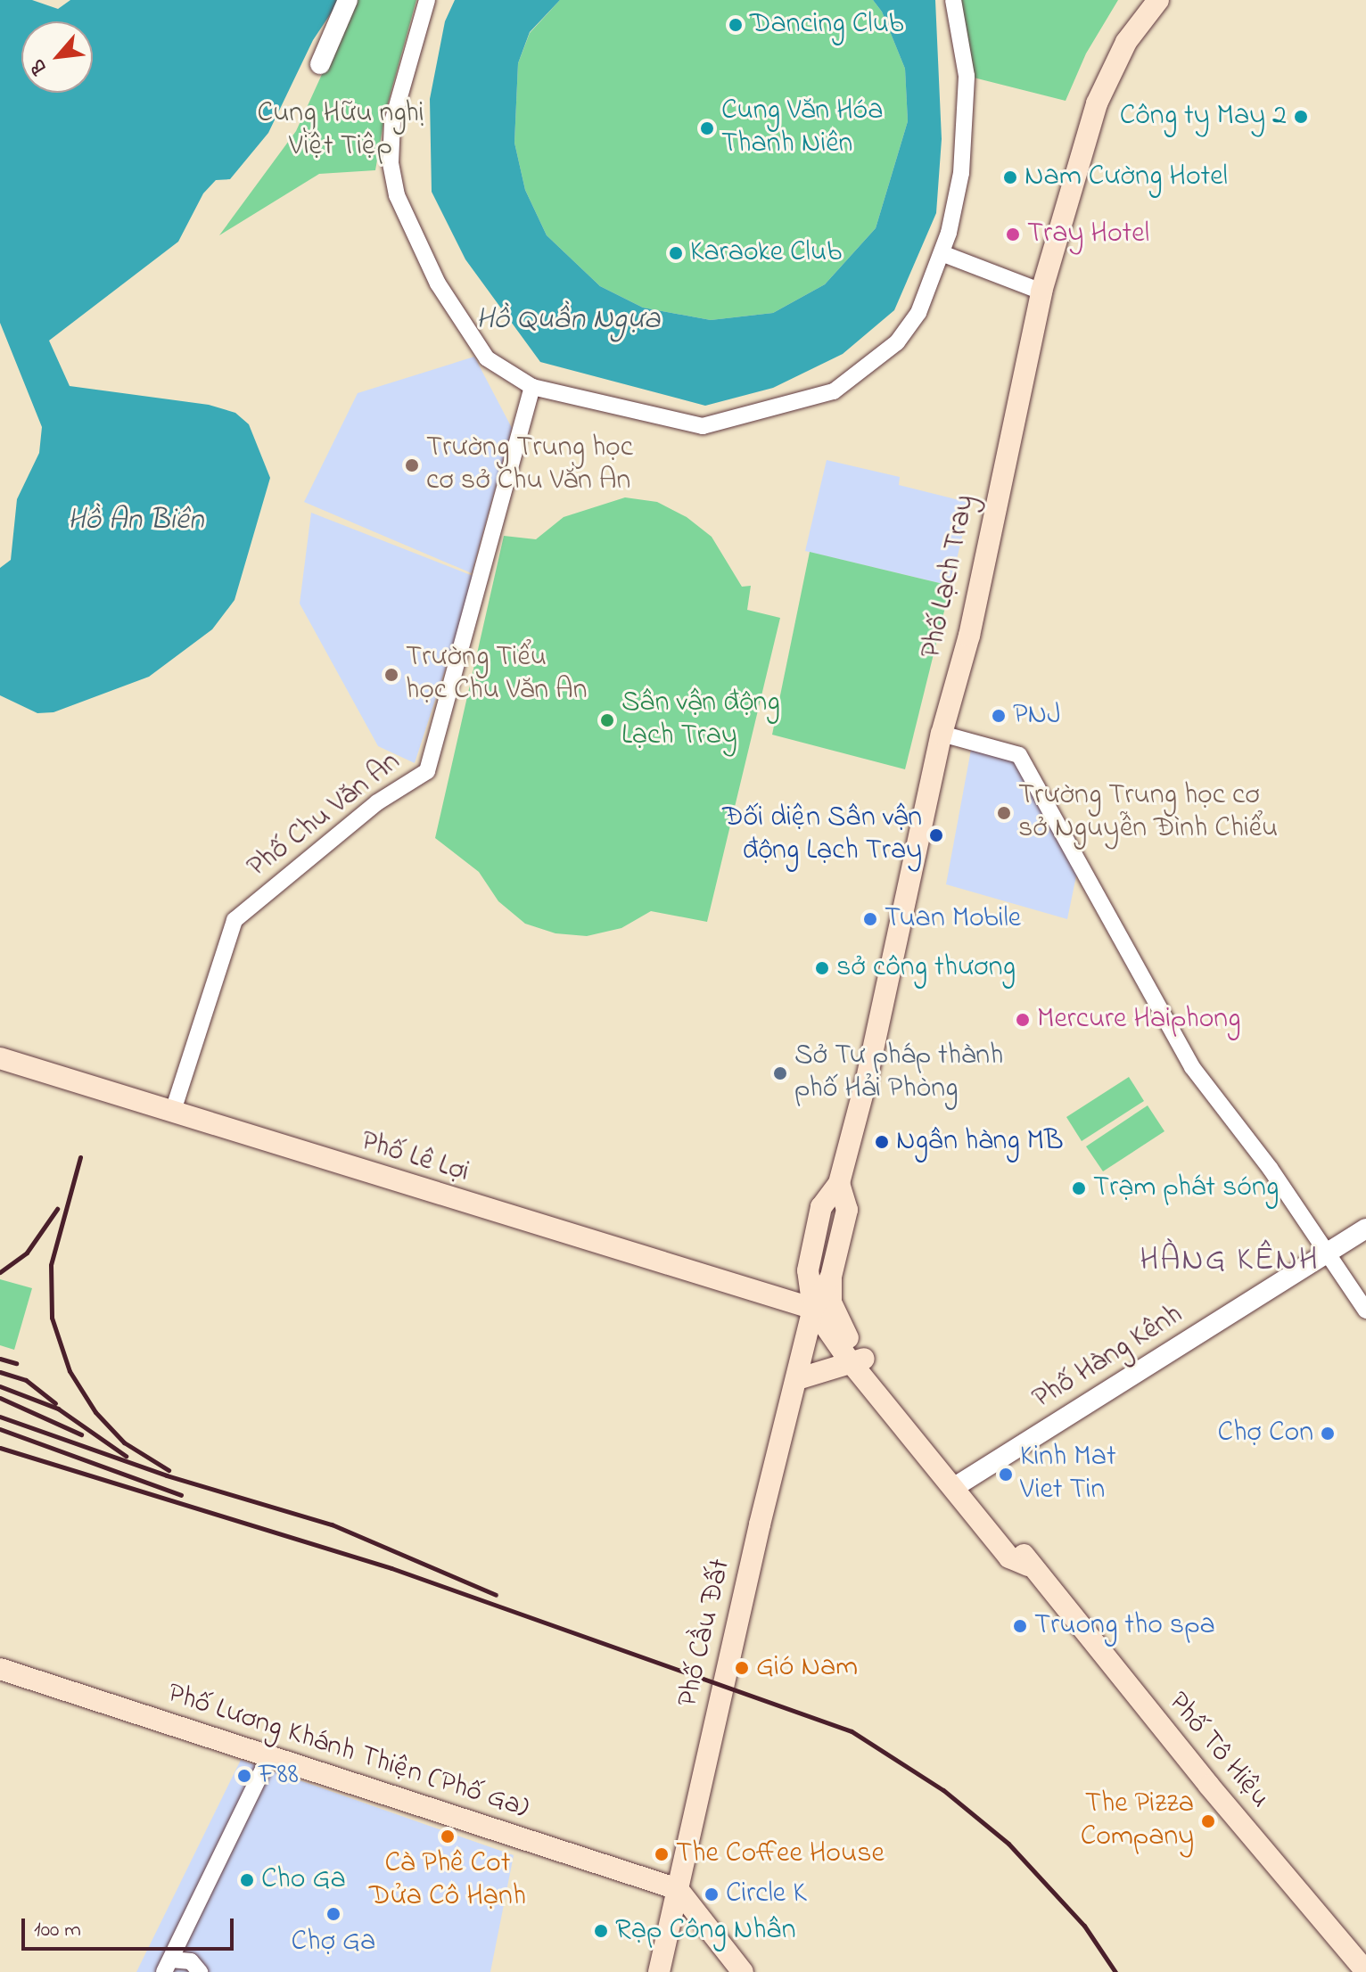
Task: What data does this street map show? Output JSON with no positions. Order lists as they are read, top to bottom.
{
  "streets": {
    "main road": [
      "Phố Lạch Tray",
      "Phố Lê Lợi",
      "Phố Cầu Đất",
      "Phố Tô Hiệu",
      "Phố Lương Khánh Thiện (Phố Ga)"
    ],
    "street": ["Phố Chu Văn An", "Phố Hàng Kênh"]
  },
  "crossings": [
    ["Phố Lạch Tray", "Phố Lê Lợi"],
    ["Phố Lạch Tray", "Phố Cầu Đất"],
    ["Phố Lạch Tray", "Phố Tô Hiệu"],
    ["Phố Chu Văn An", "Phố Lê Lợi"],
    ["Phố Lê Lợi", "Phố Cầu Đất"],
    ["Phố Lê Lợi", "Phố Tô Hiệu"],
    ["Phố Hàng Kênh", "Phố Tô Hiệu"],
    ["Phố Cầu Đất", "Phố Tô Hiệu"],
    ["Phố Cầu Đất", "Phố Lương Khánh Thiện (Phố Ga)"]
  ],
  "districts": ["HÀNG KÊNH"],
  "water": ["Hồ Quần Ngựa", "Hồ An Biên"],
  "parks": ["Cung Hữu nghị Việt Tiệp"],
  "places": [
    "Dancing Club",
    "Công ty May 2",
    "Cung Văn Hóa Thanh Niên",
    "Nam Cường Hotel",
    "Tray Hotel",
    "Karaoke Club",
    "Trường Trung học cơ sở Chu Văn An",
    "Trường Tiểu học Chu Văn An",
    "PNJ",
    "Sân vận động Lạch Tray",
    "Trường Trung học cơ sở Nguyễn Đình Chiểu",
    "Đối diện Sân vận động Lạch Tray",
    "Tuan Mobile",
    "sở công thương",
    "Mercure Haiphong",
    "Sở Tư pháp thành phố Hải Phòng",
    "Ngân hàng MB",
    "Trạm phát sóng",
    "Chợ Con",
    "Kinh Mat Viet Tin",
    "Truong tho spa",
    "Gió Nam",
    "F88",
    "The Pizza Company",
    "Cà Phê Cot Dửa Cô Hạnh",
    "The Coffee House",
    "Cho Ga",
    "Circle K",
    "Chợ Ga",
    "Rạp Công Nhân"
  ],
  "scale_bar": "100 m",
  "north": "bottom left"
}
